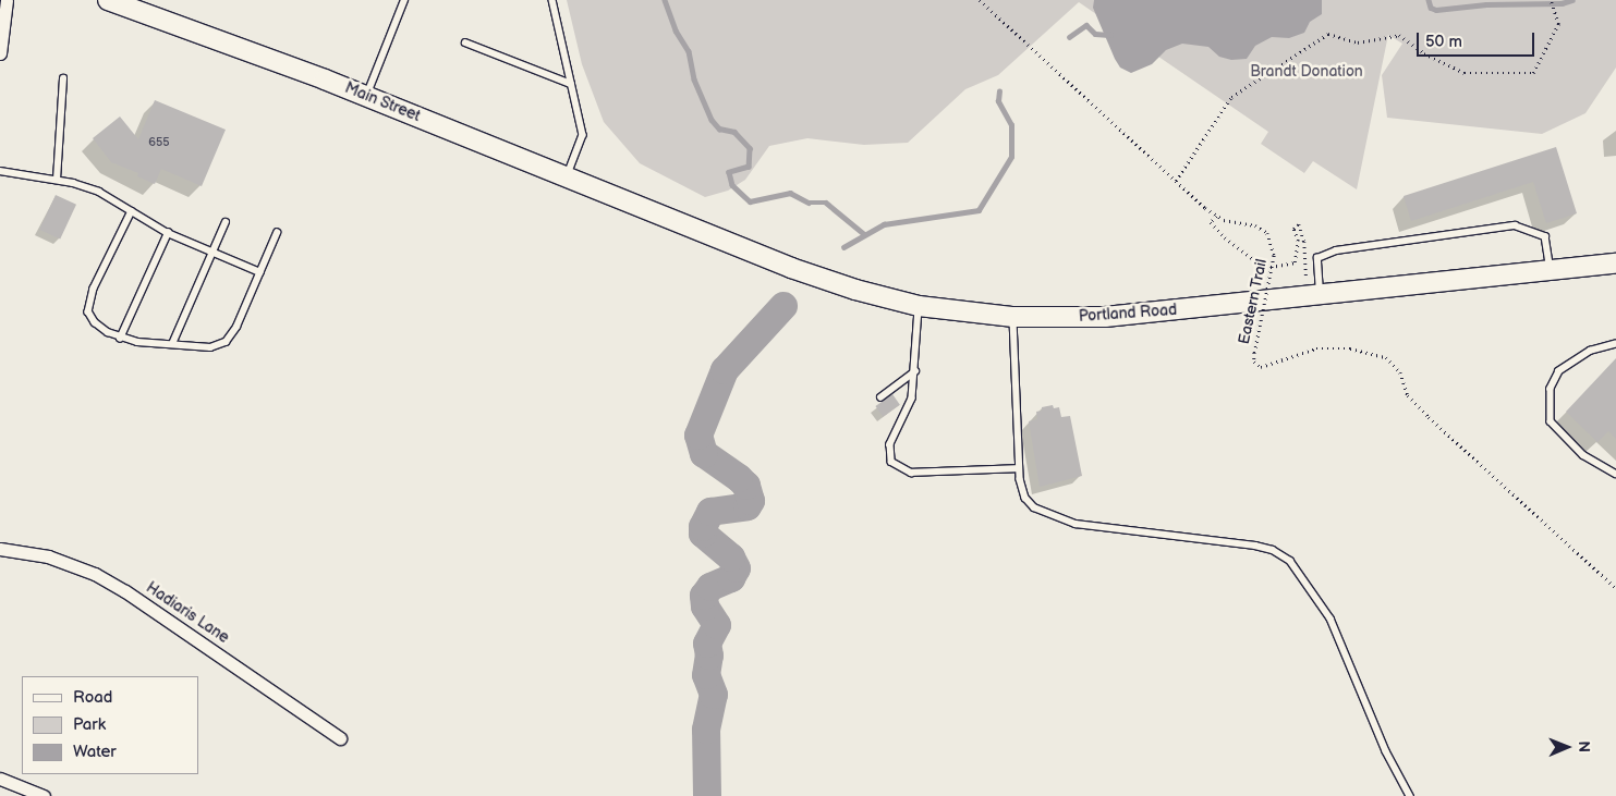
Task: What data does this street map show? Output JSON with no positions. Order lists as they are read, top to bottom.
{
  "streets": {
    "main road": ["Main Street", "Portland Road"],
    "street": ["Hadiaris Lane"],
    "path": ["Eastern Trail"]
  },
  "crossings": [
    ["Main Street", "Portland Road"]
  ],
  "parks": ["Brandt Donation"],
  "house_numbers": ["655"],
  "legend": ["Road", "Park", "Water"],
  "scale_bar": "50 m",
  "north": "right"
}
